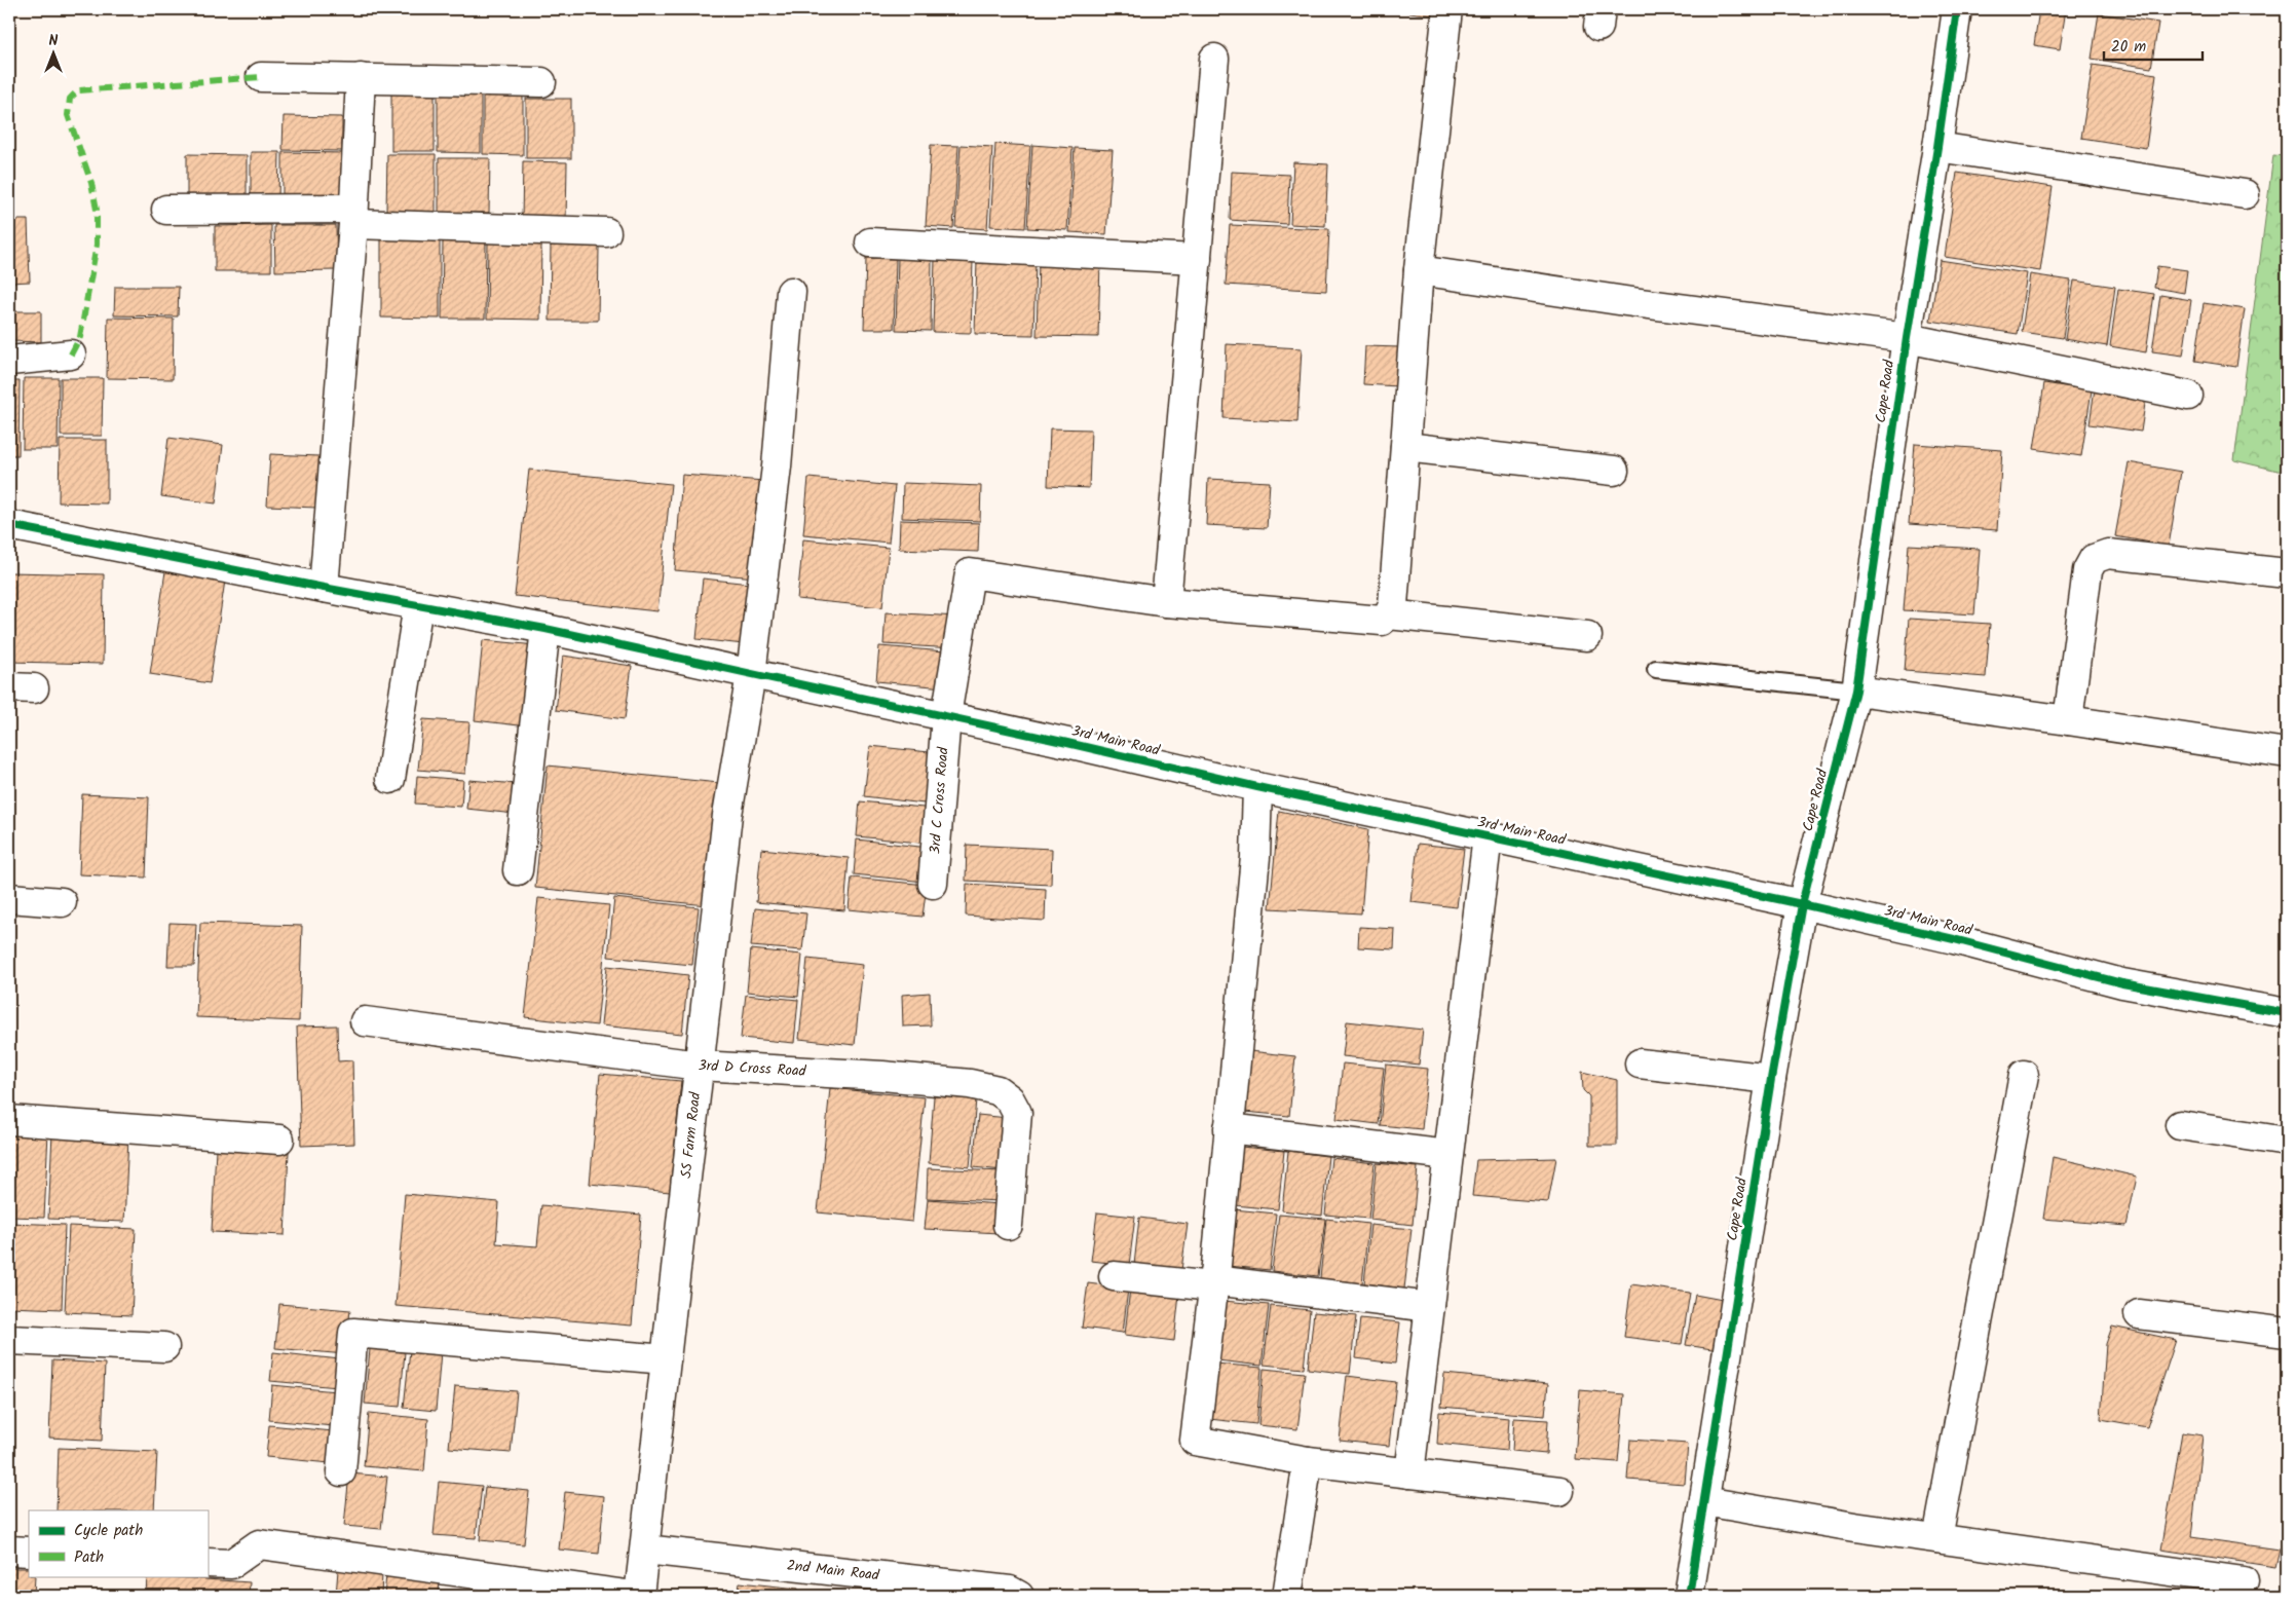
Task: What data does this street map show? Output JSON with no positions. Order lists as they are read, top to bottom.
{
  "streets": {
    "street": [
      "Cape Road",
      "3rd Main Road",
      "3rd C Cross Road",
      "3rd D Cross Road",
      "SS Farm Road",
      "2nd Main Road"
    ]
  },
  "crossings": [
    ["Cape Road", "3rd Main Road"],
    ["3rd Main Road", "3rd C Cross Road"],
    ["3rd Main Road", "SS Farm Road"],
    ["3rd D Cross Road", "SS Farm Road"],
    ["SS Farm Road", "2nd Main Road"]
  ],
  "legend": ["Cycle path", "Path"],
  "scale_bar": "20 m",
  "north": "top"
}
